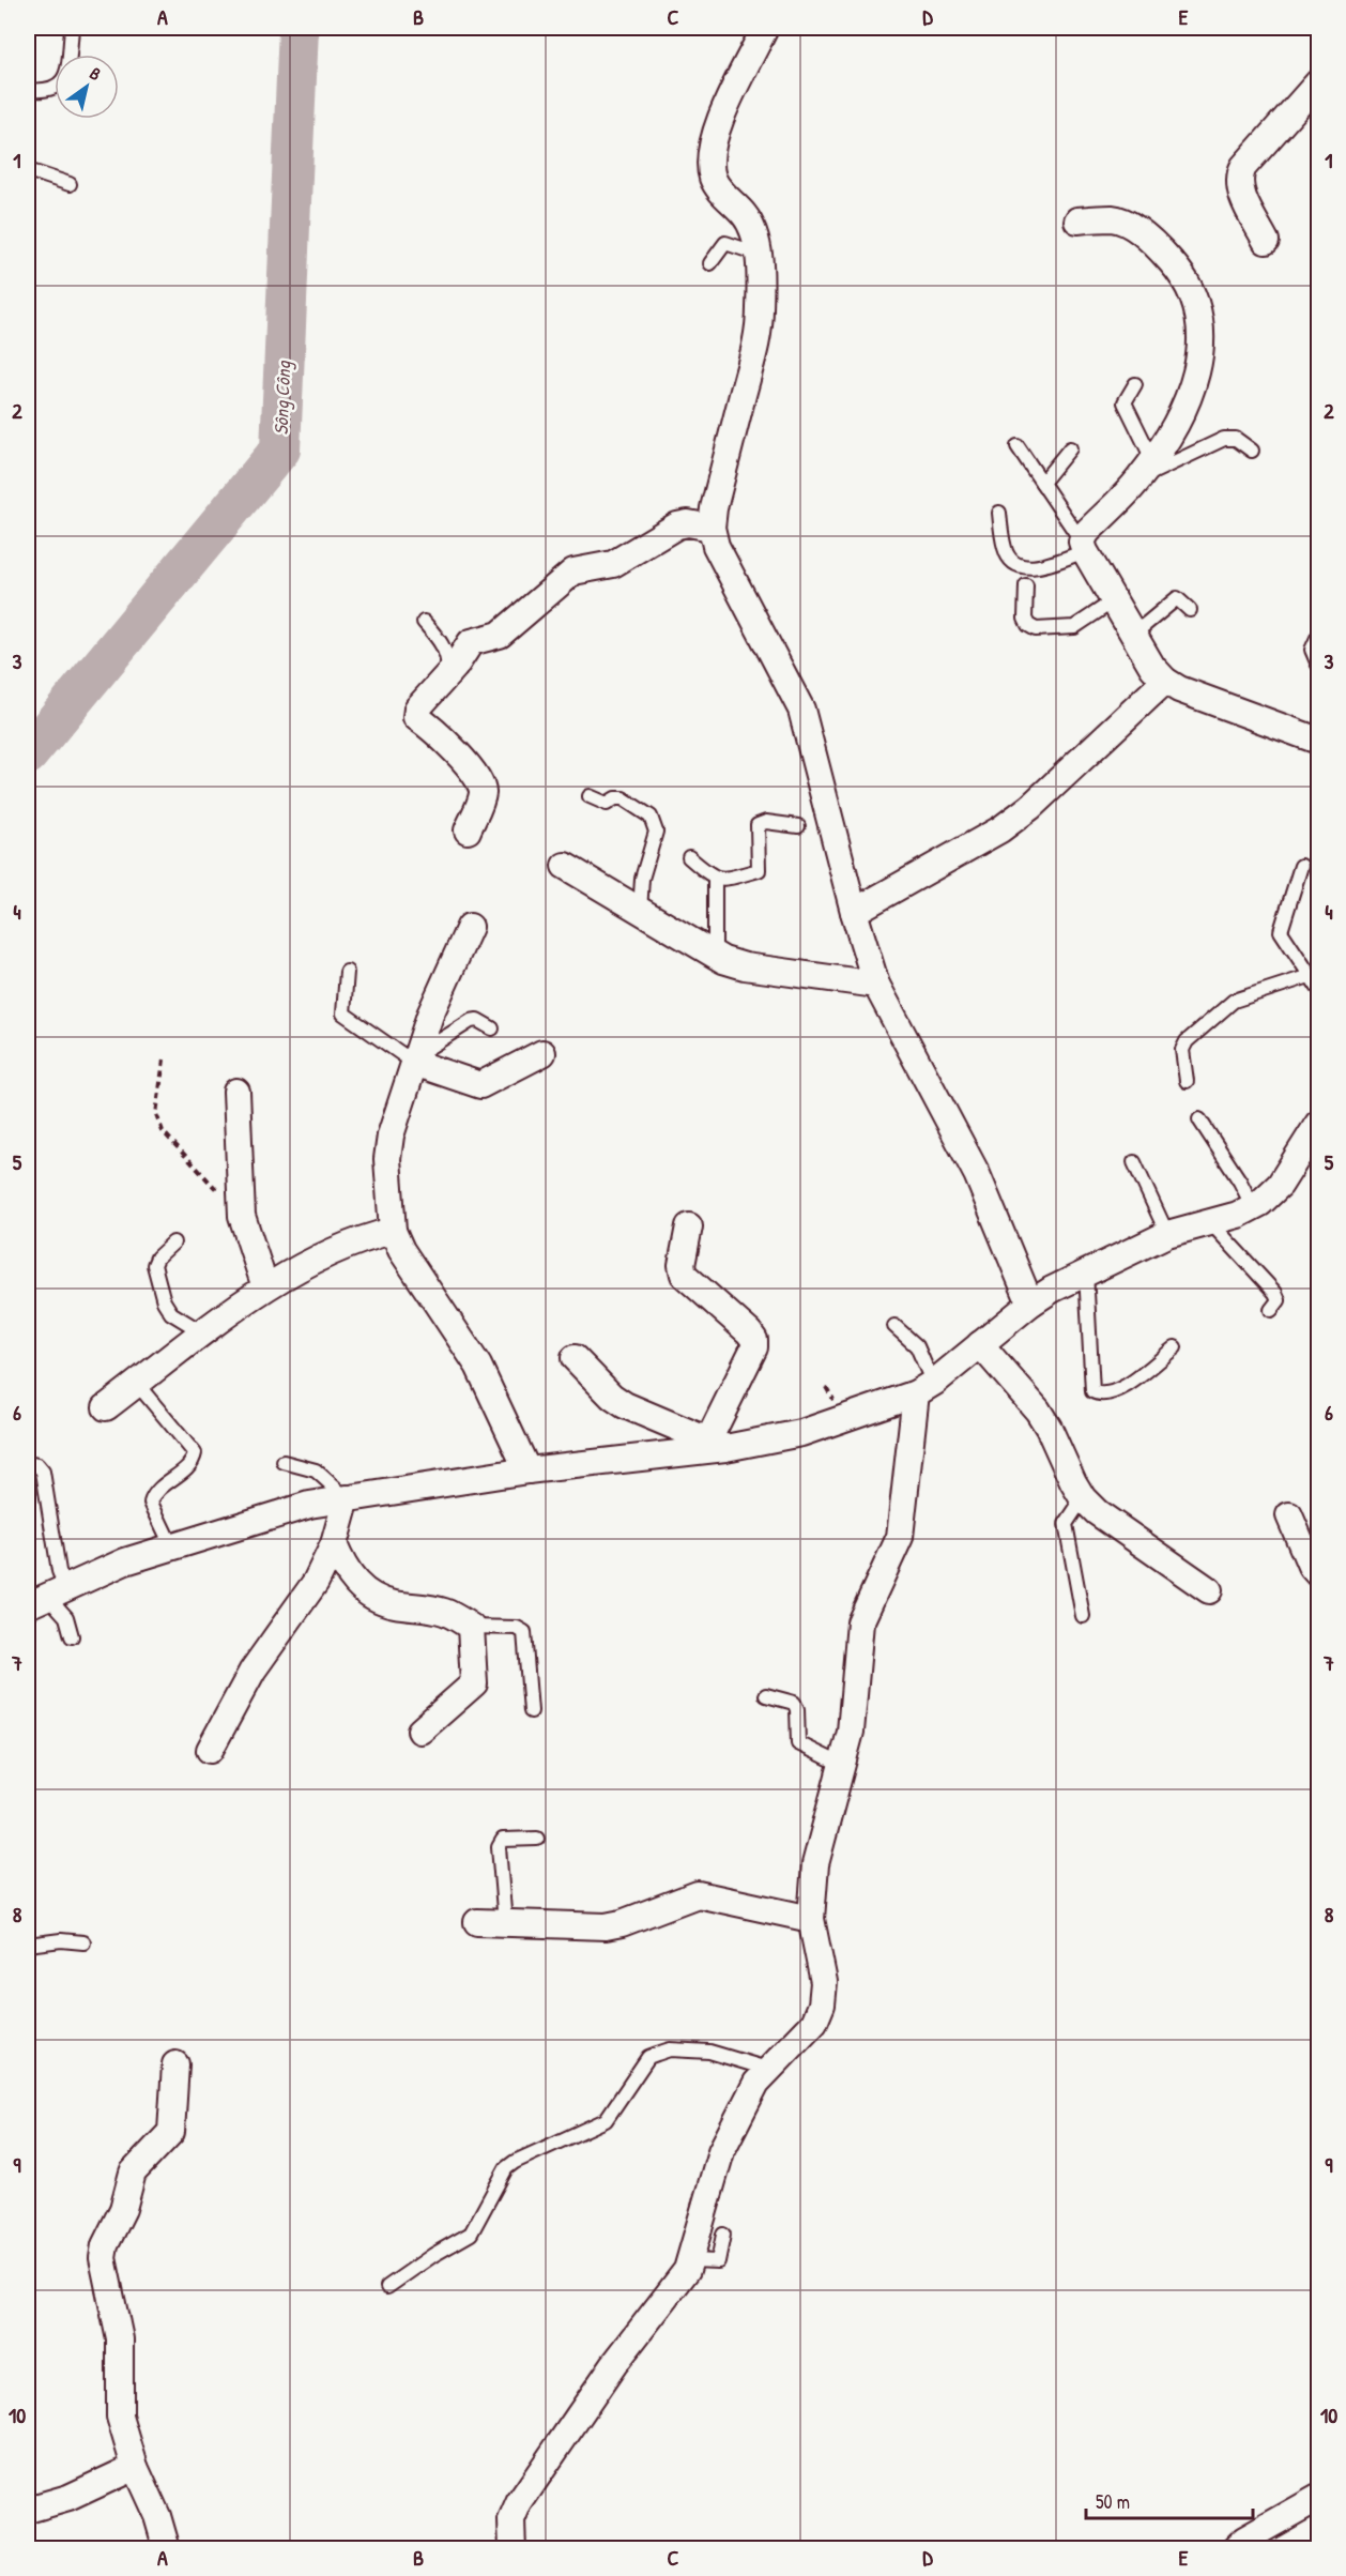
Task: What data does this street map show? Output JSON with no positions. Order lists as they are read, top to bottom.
{
  "water": ["Sông Công"],
  "scale_bar": "50 m",
  "north": "top right",
  "grid": {
    "columns": [
      "A",
      "B",
      "C",
      "D",
      "E"
    ],
    "rows": [
      "1",
      "2",
      "3",
      "4",
      "5",
      "6",
      "7",
      "8",
      "9",
      "10"
    ]
  }
}
